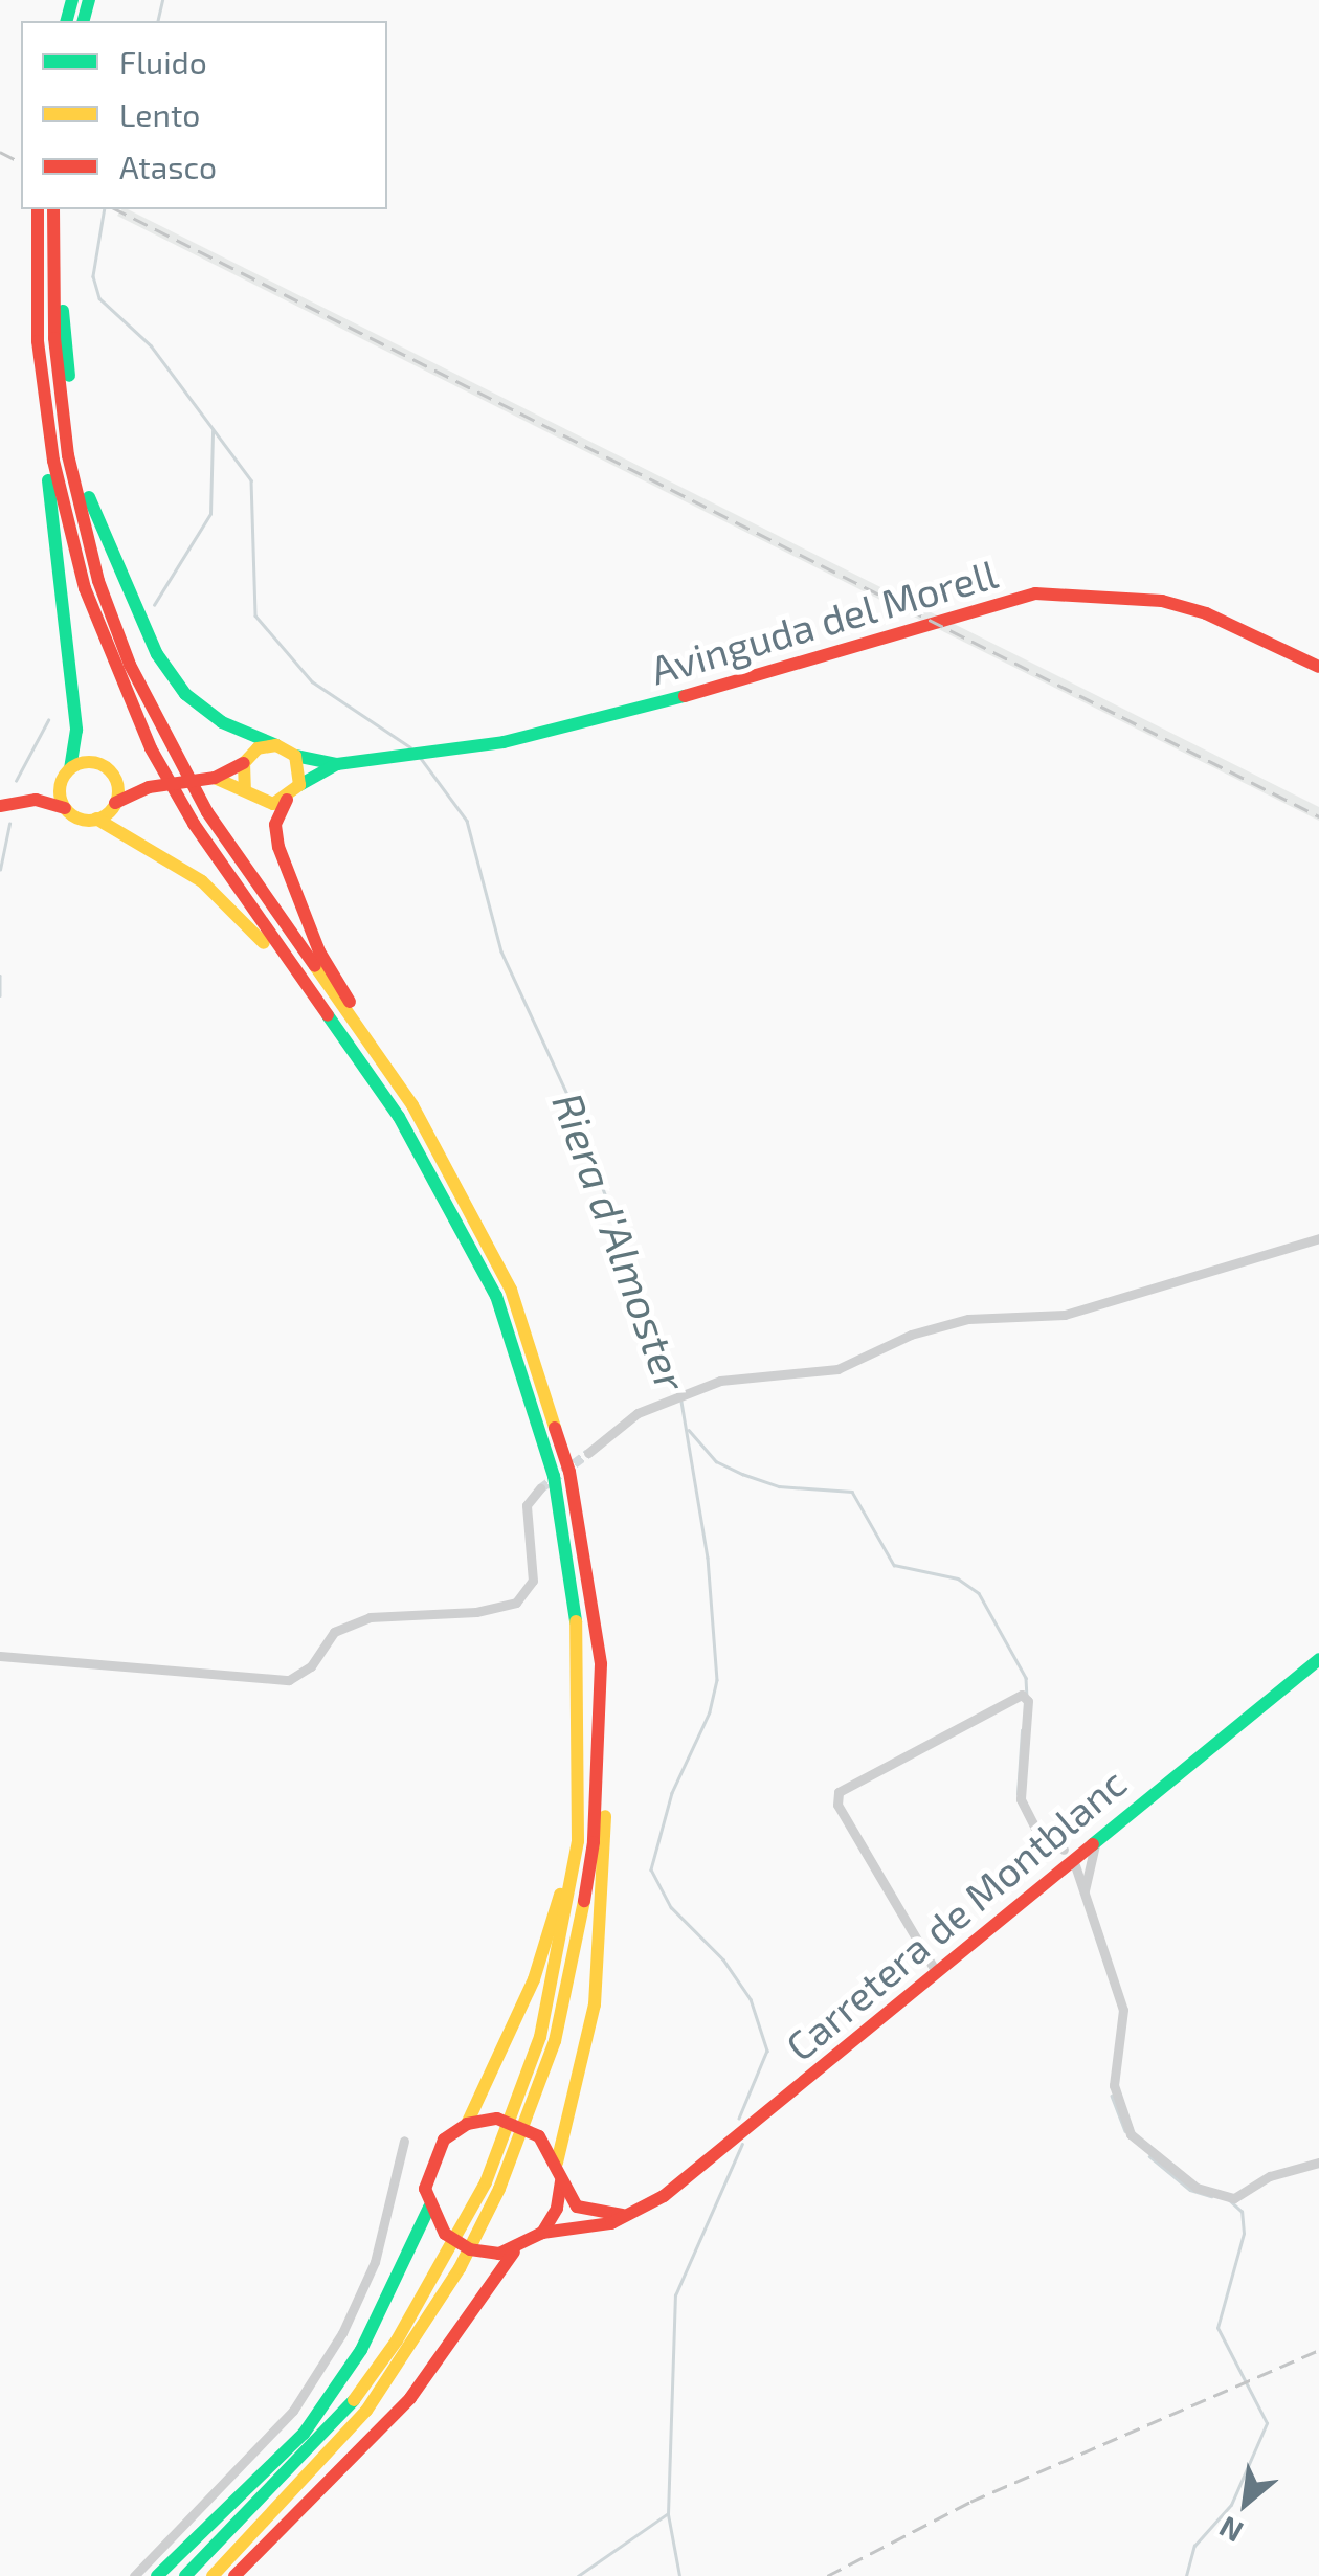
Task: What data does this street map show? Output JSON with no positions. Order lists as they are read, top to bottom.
{
  "streets": {
    "main road": ["Avinguda del Morell", "Carretera de Montblanc"]
  },
  "water": ["Riera d'Almoster"],
  "legend": ["Fluido", "Lento", "Atasco"],
  "north": "bottom left"
}
